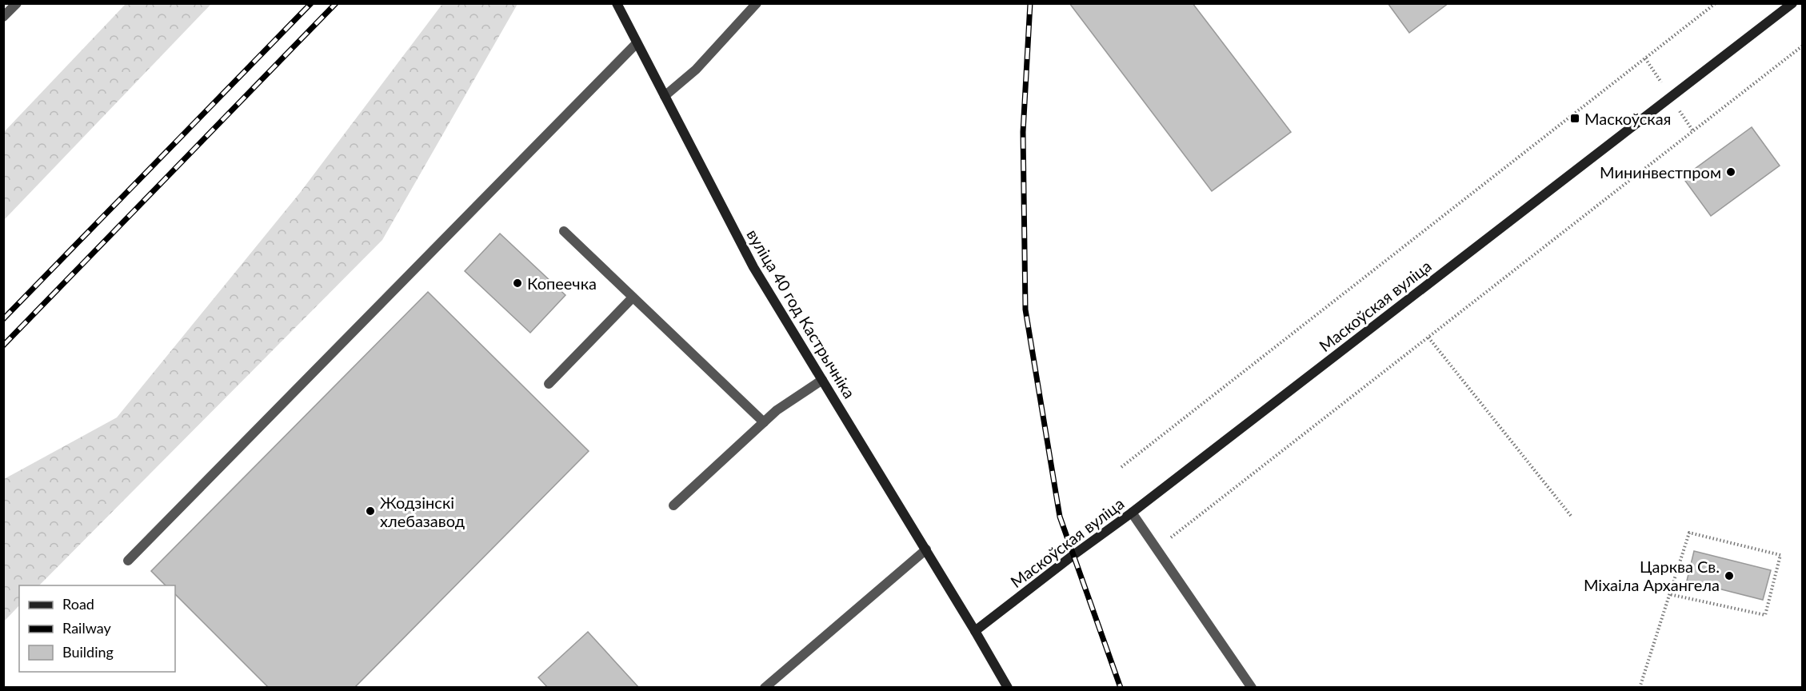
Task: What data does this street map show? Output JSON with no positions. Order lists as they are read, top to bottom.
{
  "streets": {
    "main road": ["Маскоўская вуліца", "вуліца 40 год Кастрычніка"]
  },
  "crossings": [
    ["Маскоўская вуліца", "вуліца 40 год Кастрычніка"]
  ],
  "places": {
    "transit": ["Маскоўская"],
    "other": [
      "Мининвестпром",
      "Копеечка",
      "Жодзінскі хлебазавод",
      "Царква Св. Міхаіла Архангела"
    ]
  },
  "legend": ["Road", "Railway", "Building"]
}
